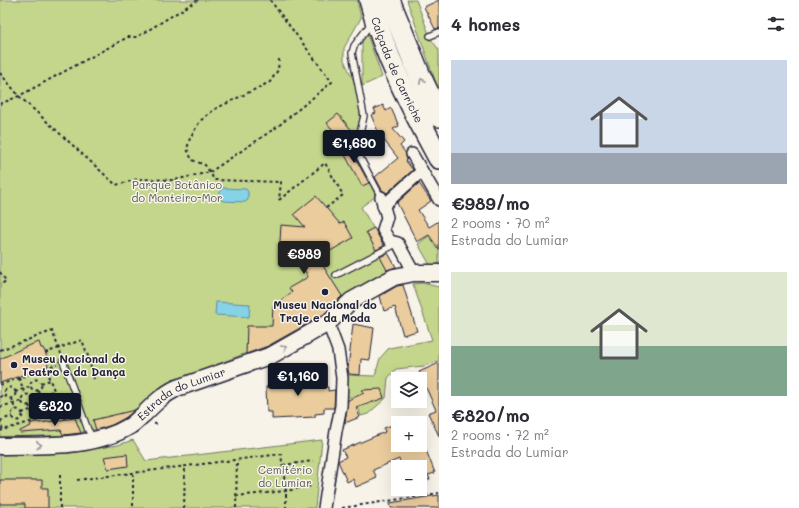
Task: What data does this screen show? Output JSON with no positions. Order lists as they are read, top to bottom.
{
  "streets": {
    "highway": ["Calçada de Carriche"],
    "street": ["Estrada do Lumiar"]
  },
  "one_way": ["Estrada do Lumiar"],
  "parks": ["Parque Botânico do Monteiro-Mor", "Cemitério do Lumiar"],
  "places": ["Museu Nacional do Traje e da Moda", "Museu Nacional do Teatro e da Dança"],
  "page": {
    "heading": "4 homes",
    "list": [
      {
        "name": "€989/mo",
        "note": "2 rooms · 70 m² · Estrada do Lumiar"
      },
      {
        "name": "€820/mo",
        "note": "2 rooms · 72 m² · Estrada do Lumiar"
      }
    ],
    "price": [
      "€1,690",
      "€989",
      "€1,160",
      "€820"
    ],
    "map_buttons": ["+", "−"]
  }
}
